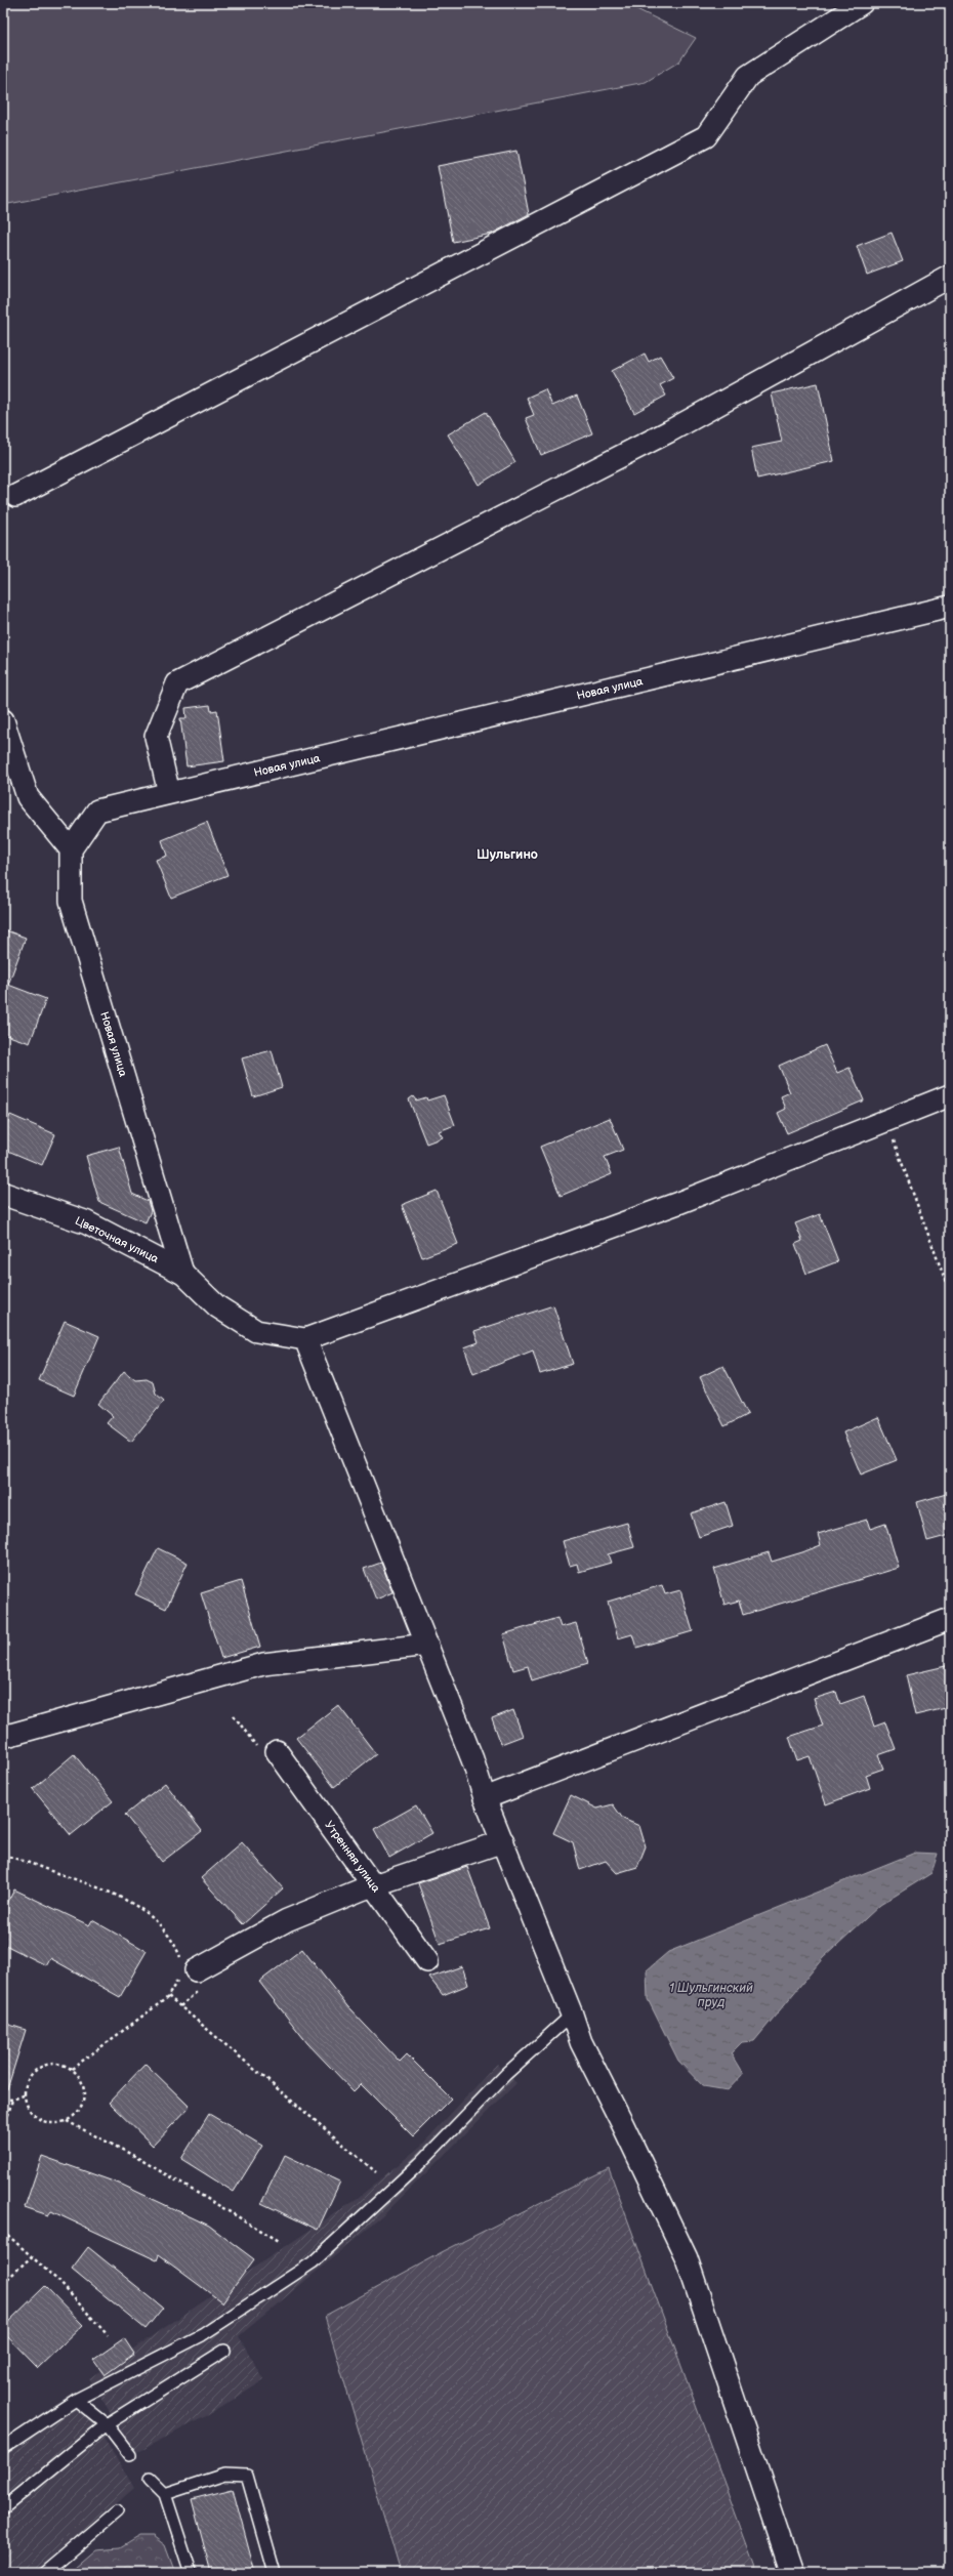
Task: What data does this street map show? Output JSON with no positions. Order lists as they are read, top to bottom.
{
  "streets": {
    "street": ["Новая улица", "Цветочная улица", "Утренняя улица"]
  },
  "crossings": [
    ["Новая улица", "Цветочная улица"]
  ],
  "districts": ["Шульгино"],
  "water": ["1 Шульгинский пруд"]
}
